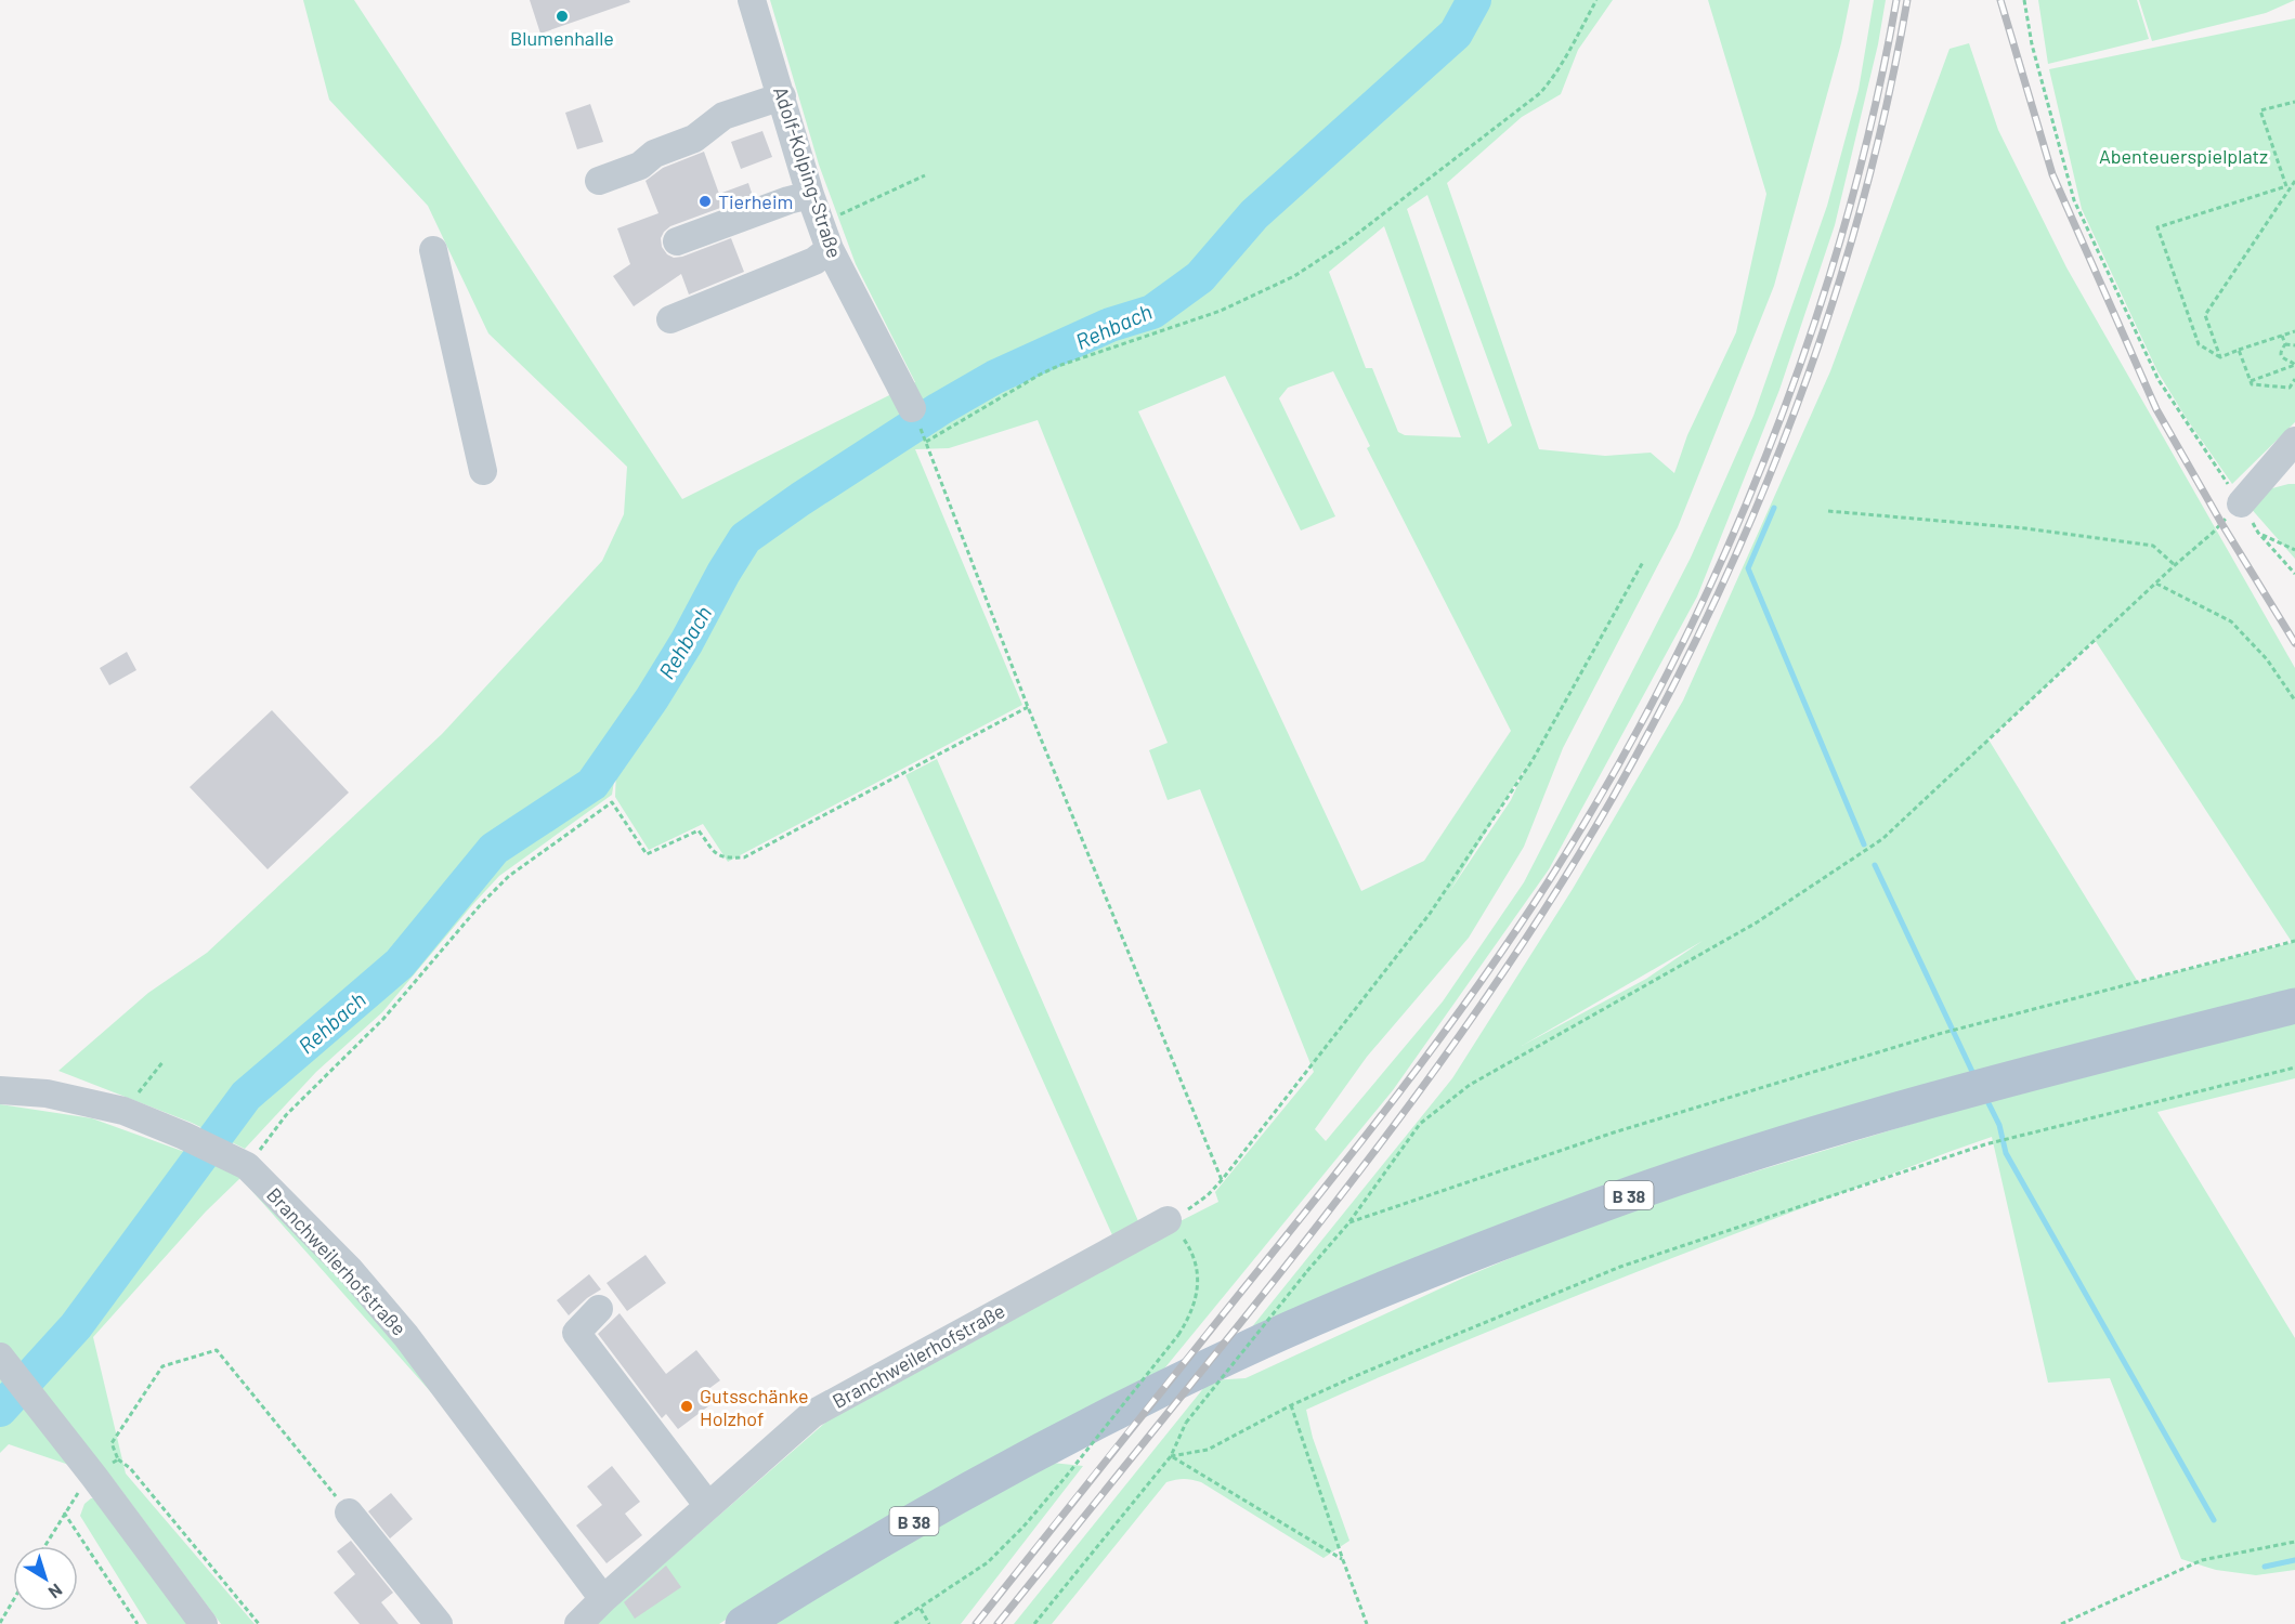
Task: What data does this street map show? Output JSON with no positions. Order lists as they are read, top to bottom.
{
  "streets": {
    "main road": ["B 38"],
    "street": ["Adolf-Kolping-Straße", "Branchweilerhofstraße"]
  },
  "water": ["Rehbach"],
  "parks": ["Abenteuerspielplatz"],
  "places": ["Blumenhalle", "Tierheim", "Gutsschänke Holzhof"],
  "north": "bottom right"
}
